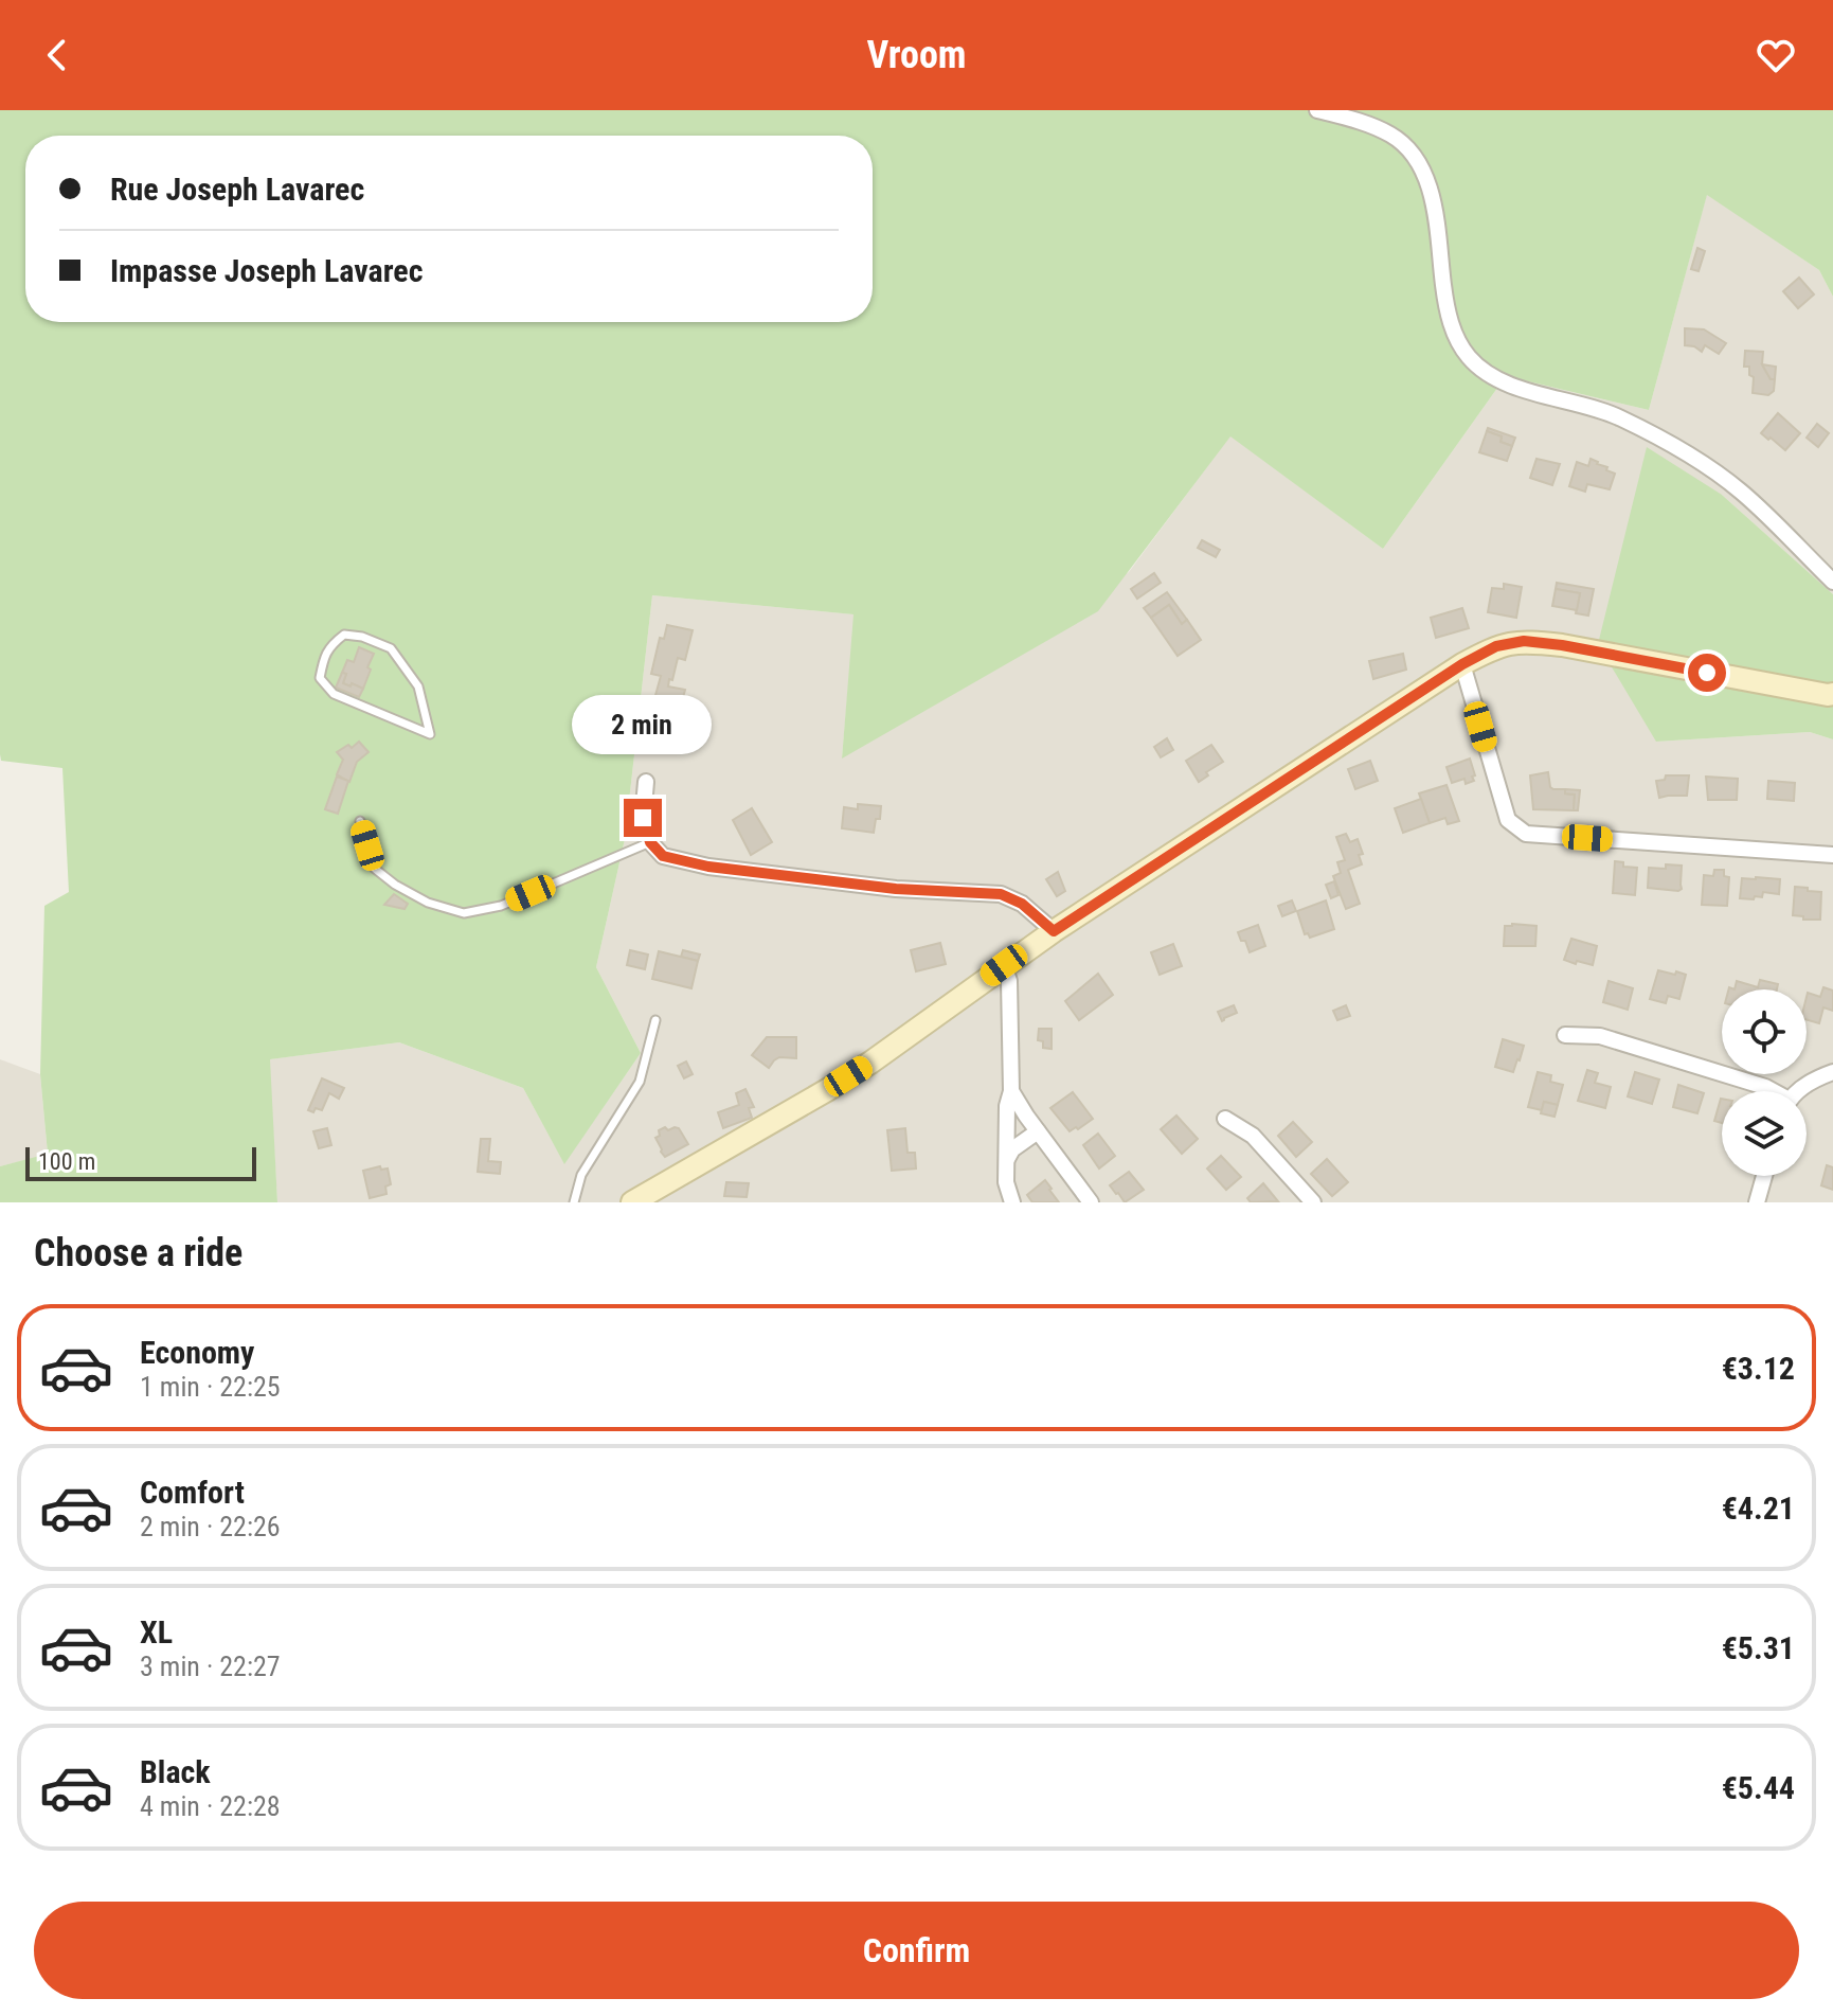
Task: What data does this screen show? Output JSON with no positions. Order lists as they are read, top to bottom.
{
  "scale_bar": "100 m",
  "page": {
    "header": "Vroom",
    "banner": ["Rue Joseph Lavarec", "Impasse Joseph Lavarec"],
    "bubble": "2 min",
    "scale": "100 m",
    "heading": "Choose a ride",
    "list": [
      {
        "name": "Economy",
        "note": "1 min · 22:25",
        "value": "€3.12"
      },
      {
        "name": "Comfort",
        "note": "2 min · 22:26",
        "value": "€4.21"
      },
      {
        "name": "XL",
        "note": "3 min · 22:27",
        "value": "€5.31"
      },
      {
        "name": "Black",
        "note": "4 min · 22:28",
        "value": "€5.44"
      }
    ],
    "buttons": "Confirm"
  }
}
